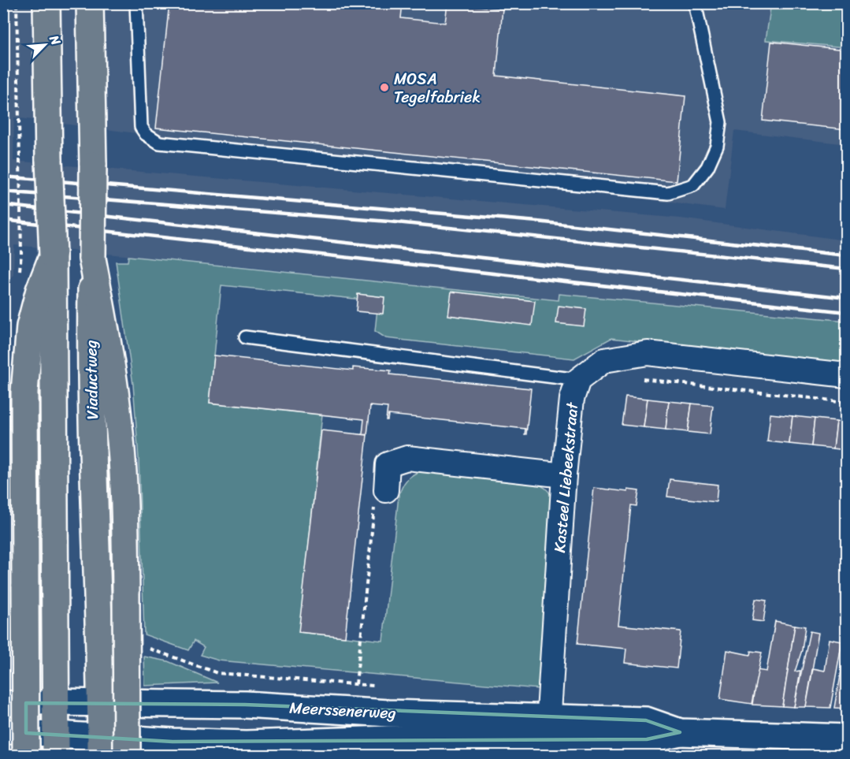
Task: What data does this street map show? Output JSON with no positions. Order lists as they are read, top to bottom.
{
  "streets": {
    "main road": ["Viaductweg"],
    "street": ["Kasteel Liebeekstraat", "Meerssenerweg"]
  },
  "crossings": [
    ["Viaductweg", "Meerssenerweg"],
    ["Kasteel Liebeekstraat", "Meerssenerweg"]
  ],
  "places": ["MOSA Tegelfabriek"],
  "north": "top right"
}
